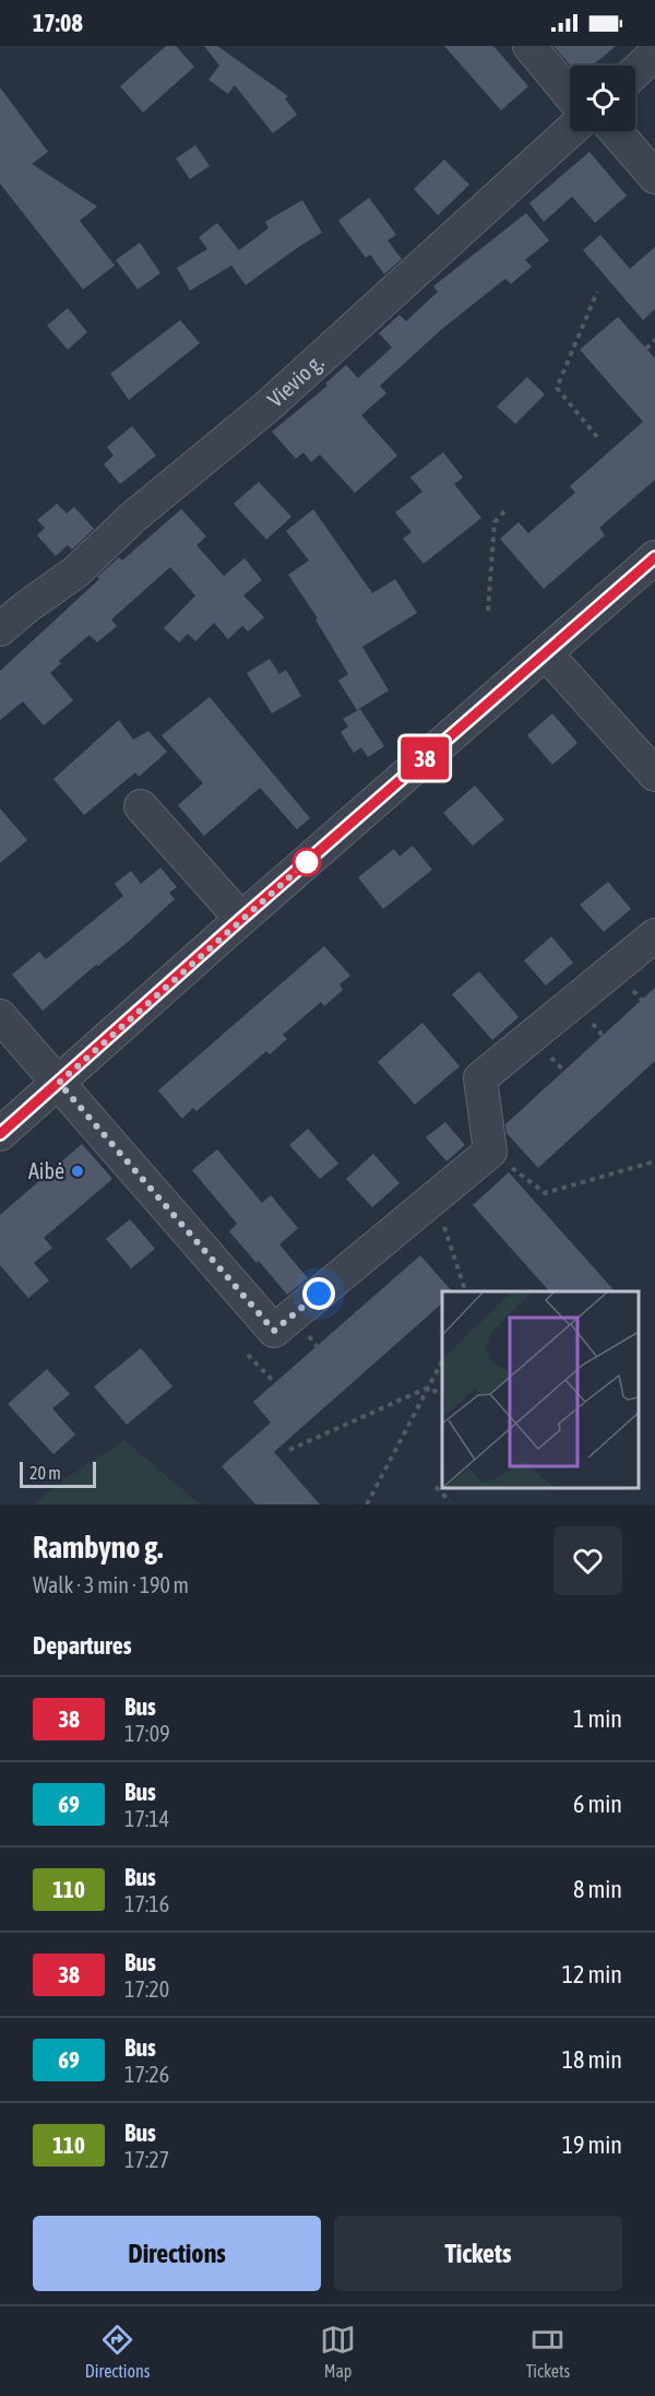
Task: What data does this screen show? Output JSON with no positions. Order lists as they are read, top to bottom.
{
  "streets": {
    "street": ["Vievio g."]
  },
  "places": ["Aibė"],
  "lines": ["bus line 38"],
  "scale_bar": "20 m",
  "page": {
    "status": "17:08",
    "on_map": "38",
    "scale": "20 m",
    "heading": [
      ["Rambyno g.", "Walk · 3 min · 190 m"],
      "Departures"
    ],
    "list": [
      {
        "mark": "38",
        "name": "Bus",
        "note": "17:09",
        "value": "1 min"
      },
      {
        "mark": "69",
        "name": "Bus",
        "note": "17:14",
        "value": "6 min"
      },
      {
        "mark": "110",
        "name": "Bus",
        "note": "17:16",
        "value": "8 min"
      },
      {
        "mark": "38",
        "name": "Bus",
        "note": "17:20",
        "value": "12 min"
      },
      {
        "mark": "69",
        "name": "Bus",
        "note": "17:26",
        "value": "18 min"
      },
      {
        "mark": "110",
        "name": "Bus",
        "note": "17:27",
        "value": "19 min"
      }
    ],
    "buttons": ["Directions", "Tickets"],
    "tabs": ["Directions", "Map", "Tickets"]
  }
}
